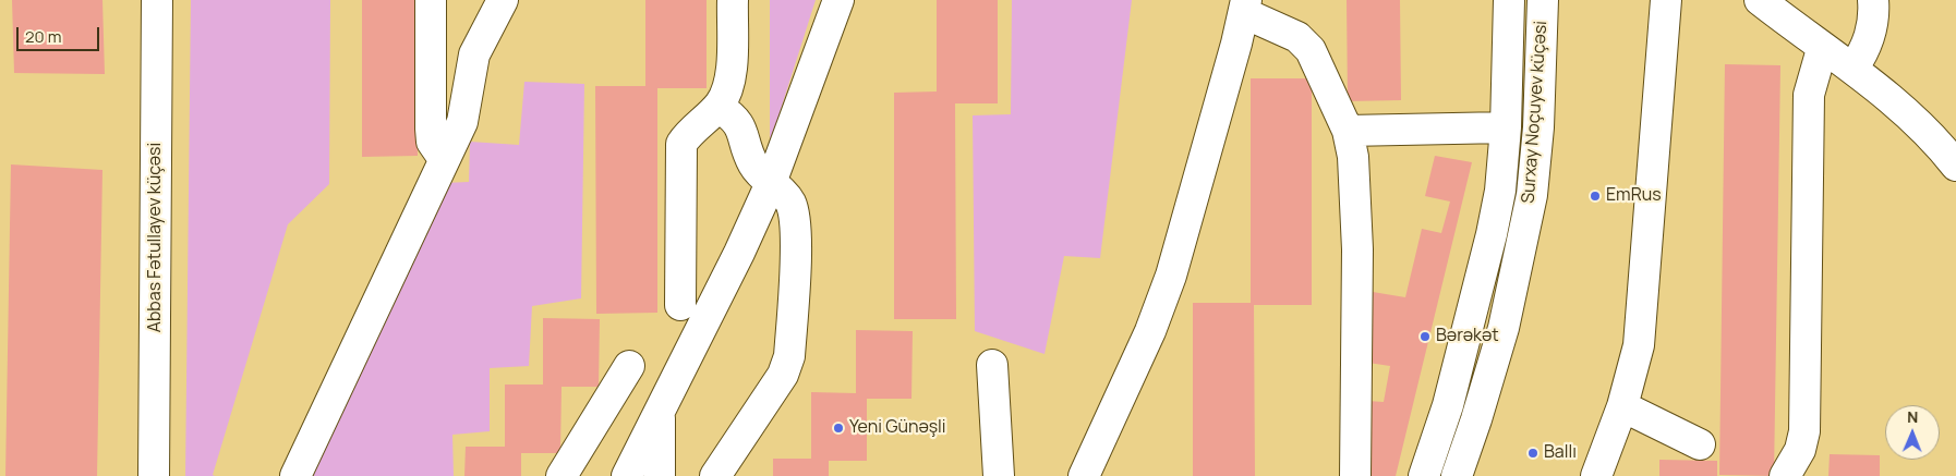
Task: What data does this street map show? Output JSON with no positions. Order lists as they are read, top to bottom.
{
  "streets": {
    "street": ["Surxay Noçuyev küçəsi", "Abbas Fətullayev küçəsi"]
  },
  "places": [
    "EmRus",
    "Bərəkət",
    "Yeni Günəşli",
    "Ballı"
  ],
  "scale_bar": "20 m",
  "north": "top"
}
